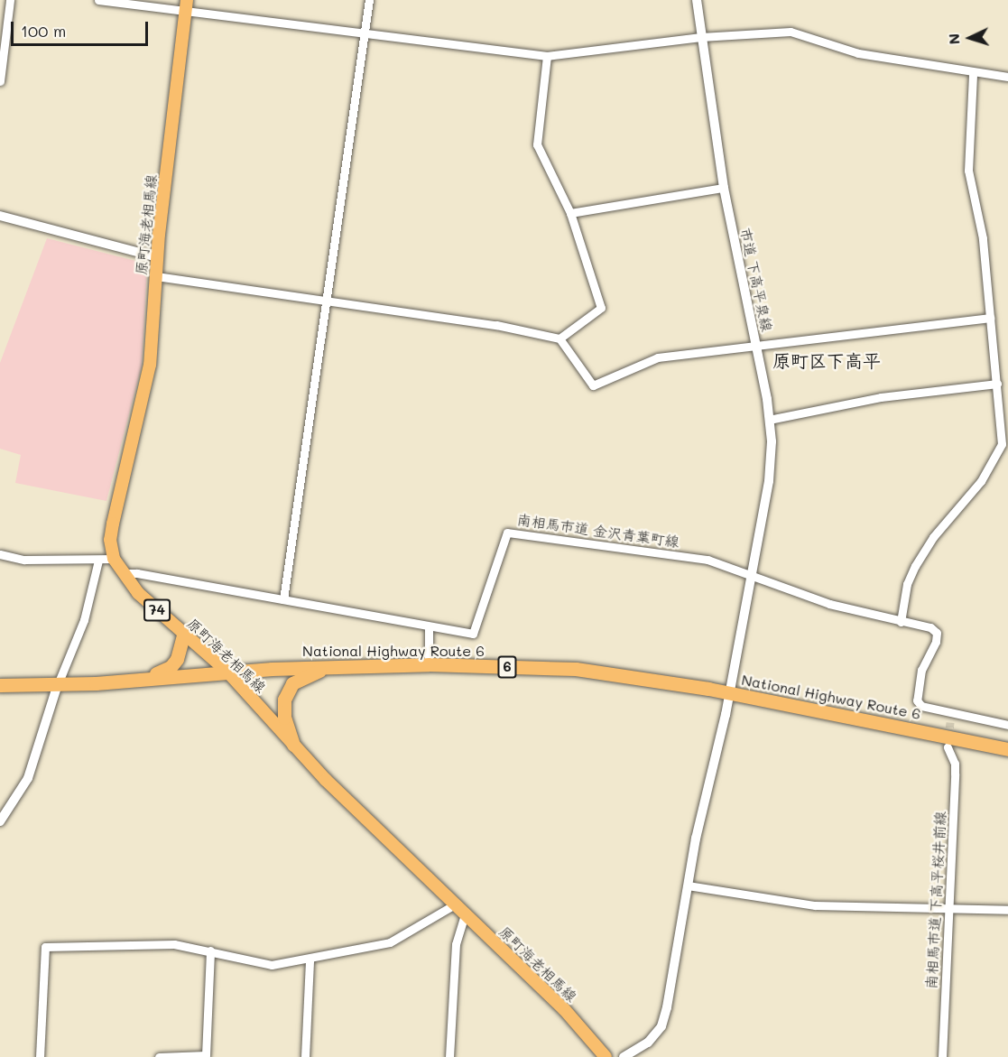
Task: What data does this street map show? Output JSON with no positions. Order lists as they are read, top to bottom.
{
  "streets": {
    "highway": ["National Highway Route 6", "6"],
    "main road": ["原町海老相馬線", "74"],
    "street": ["市道 下高平泉線", "南相馬市道 金沢青葉町線", "南相馬市道 下高平桜井前線"]
  },
  "crossings": [
    ["原町海老相馬線", "南相馬市道 金沢青葉町線"],
    ["原町海老相馬線", "National Highway Route 6"],
    ["市道 下高平泉線", "南相馬市道 金沢青葉町線"],
    ["市道 下高平泉線", "National Highway Route 6"]
  ],
  "districts": ["原町区下高平"],
  "scale_bar": "100 m",
  "north": "left"
}
